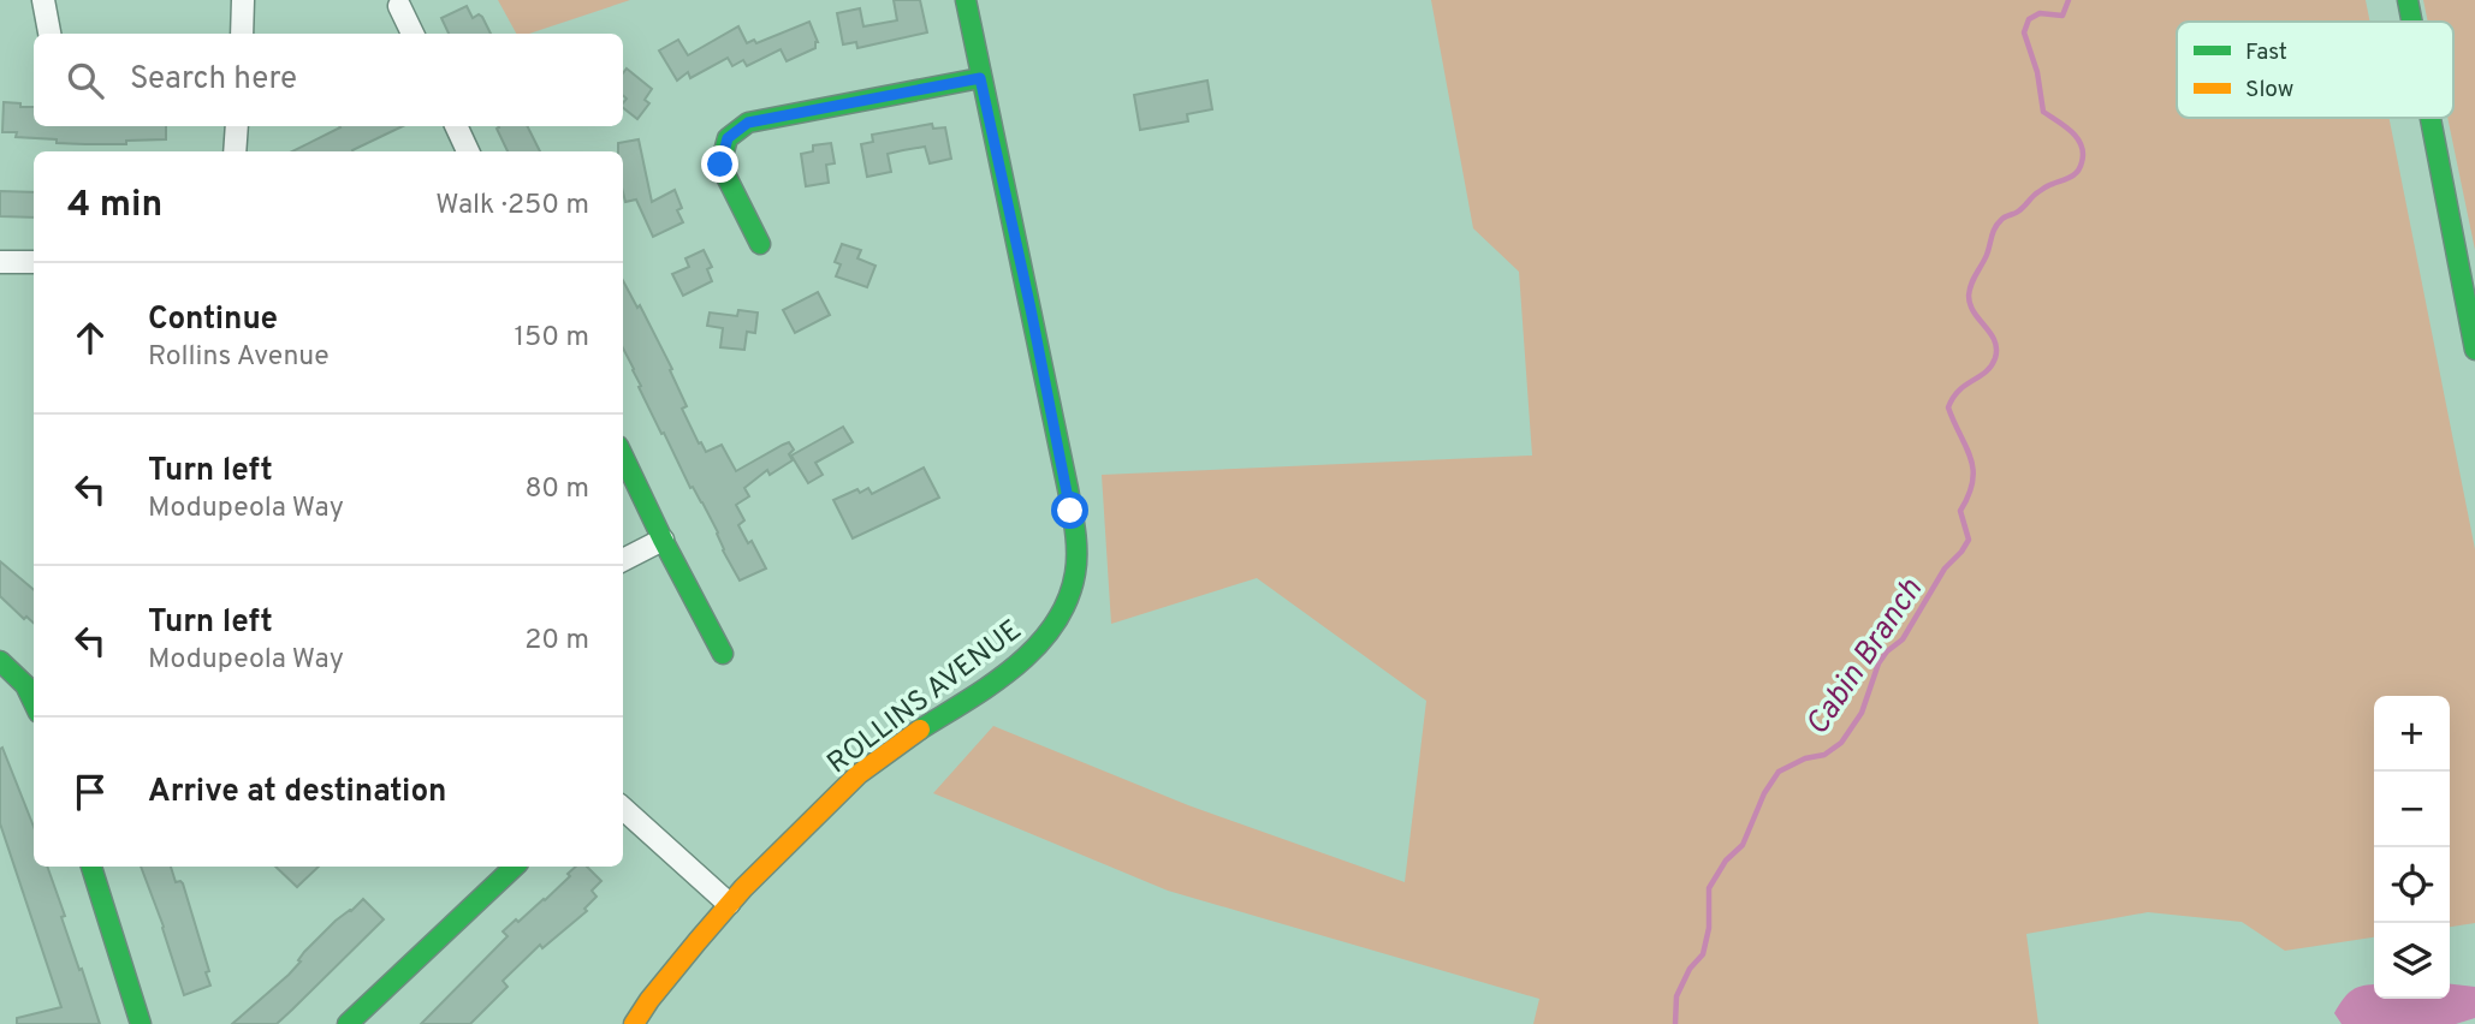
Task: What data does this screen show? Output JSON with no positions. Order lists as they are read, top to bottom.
{
  "streets": {
    "street": ["ROLLINS AVENUE"]
  },
  "water": ["Cabin Branch"],
  "legend": ["Fast", "Slow"],
  "page": {
    "search": "Search here",
    "heading": ["4 min", "Walk · 250 m"],
    "list": [
      ["Continue", "Rollins Avenue", "150 m"],
      ["Turn left", "Modupeola Way", "80 m"],
      ["Turn left", "Modupeola Way", "20 m"],
      "Arrive at destination"
    ],
    "map_buttons": ["+", "−"]
  }
}
